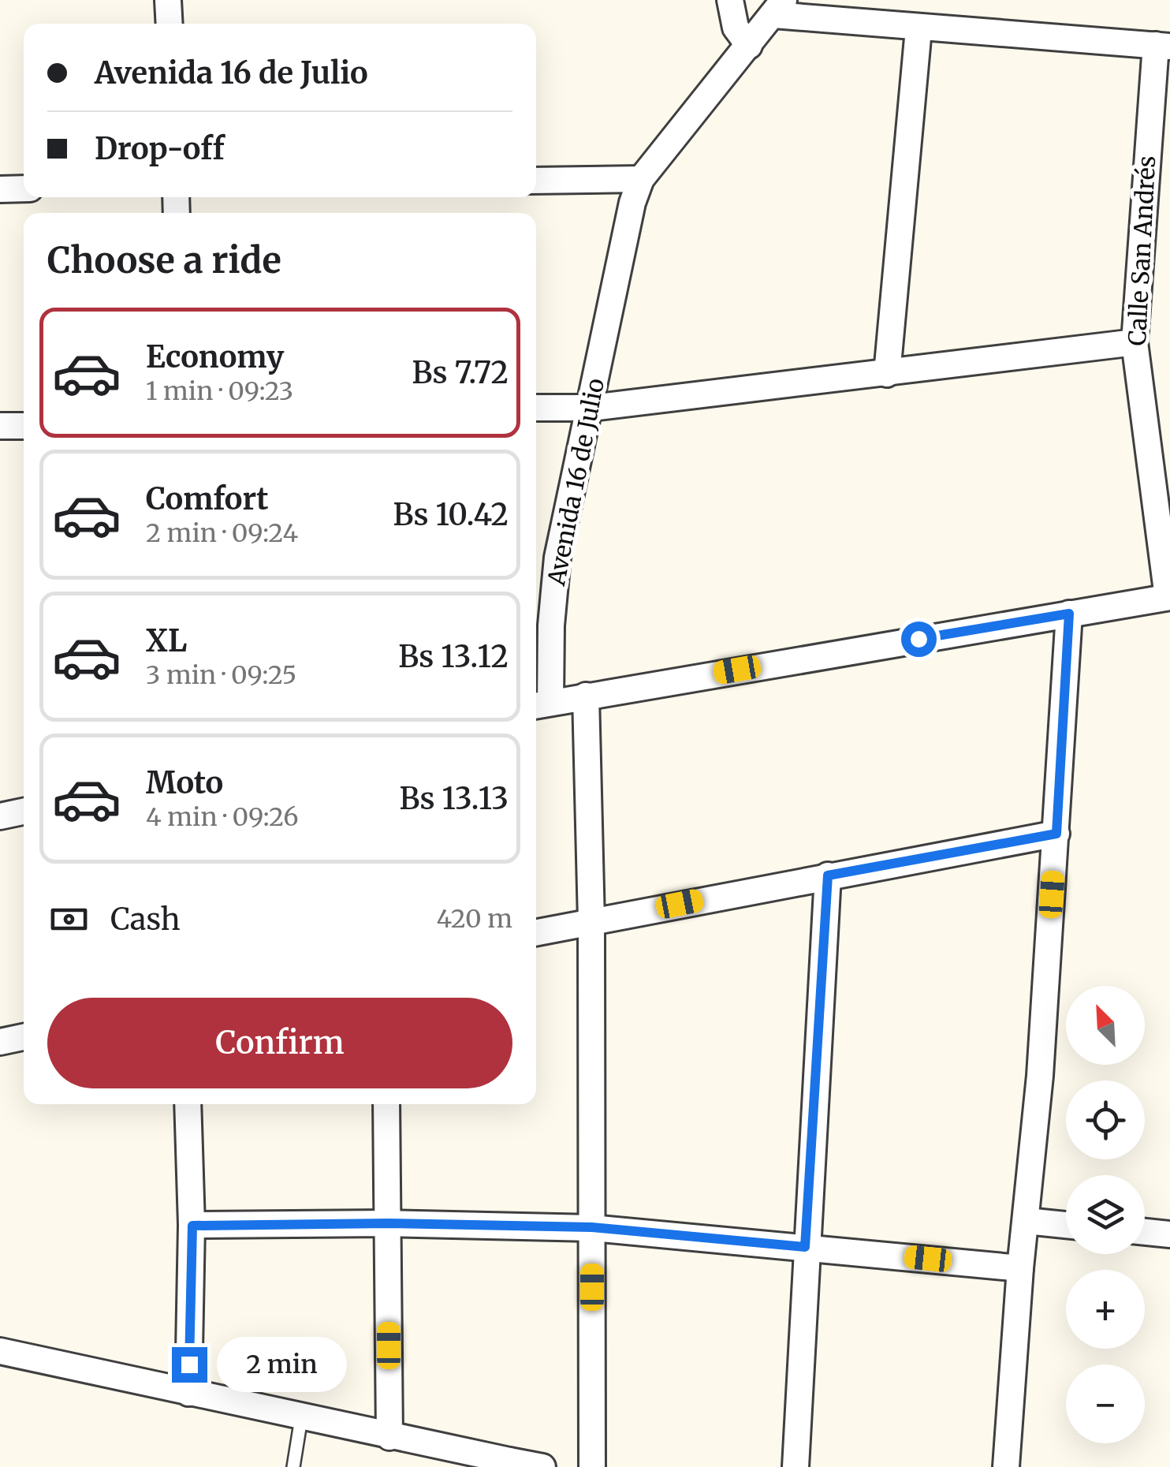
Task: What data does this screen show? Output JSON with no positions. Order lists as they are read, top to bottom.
{
  "streets": {
    "street": ["Calle San Andrés", "Avenida 16 de Julio"]
  },
  "crossings": [
    ["Calle San Andrés", "Avenida 16 de Julio"]
  ],
  "north": "top left",
  "page": {
    "banner": ["Avenida 16 de Julio", "Drop-off"],
    "heading": "Choose a ride",
    "list": [
      {
        "name": "Economy",
        "note": "1 min · 09:23",
        "value": "Bs 7.72"
      },
      {
        "name": "Comfort",
        "note": "2 min · 09:24",
        "value": "Bs 10.42"
      },
      {
        "name": "XL",
        "note": "3 min · 09:25",
        "value": "Bs 13.12"
      },
      {
        "name": "Moto",
        "note": "4 min · 09:26",
        "value": "Bs 13.13"
      }
    ],
    "pay": ["Cash", "420 m"],
    "buttons": "Confirm",
    "map_buttons": ["+", "−"],
    "bubble": "2 min"
  }
}
